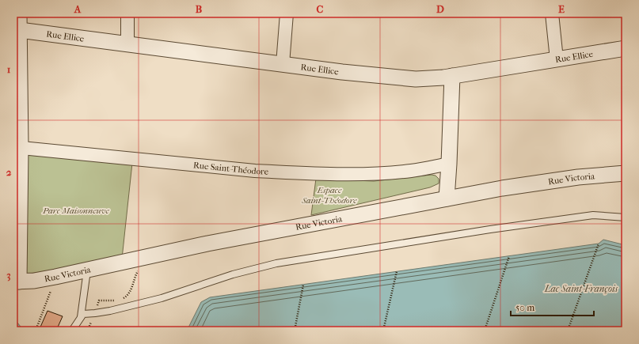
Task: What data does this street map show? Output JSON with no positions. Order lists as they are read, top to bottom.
{
  "streets": {
    "street": ["Rue Ellice", "Rue Saint-Théodore", "Rue Victoria"]
  },
  "water": ["Lac Saint-François"],
  "parks": ["Espace Saint-Théodore", "Parc Maisonneuve"],
  "scale_bar": "50 m",
  "grid": {
    "columns": [
      "A",
      "B",
      "C",
      "D",
      "E"
    ],
    "rows": ["1", "2", "3"]
  }
}
